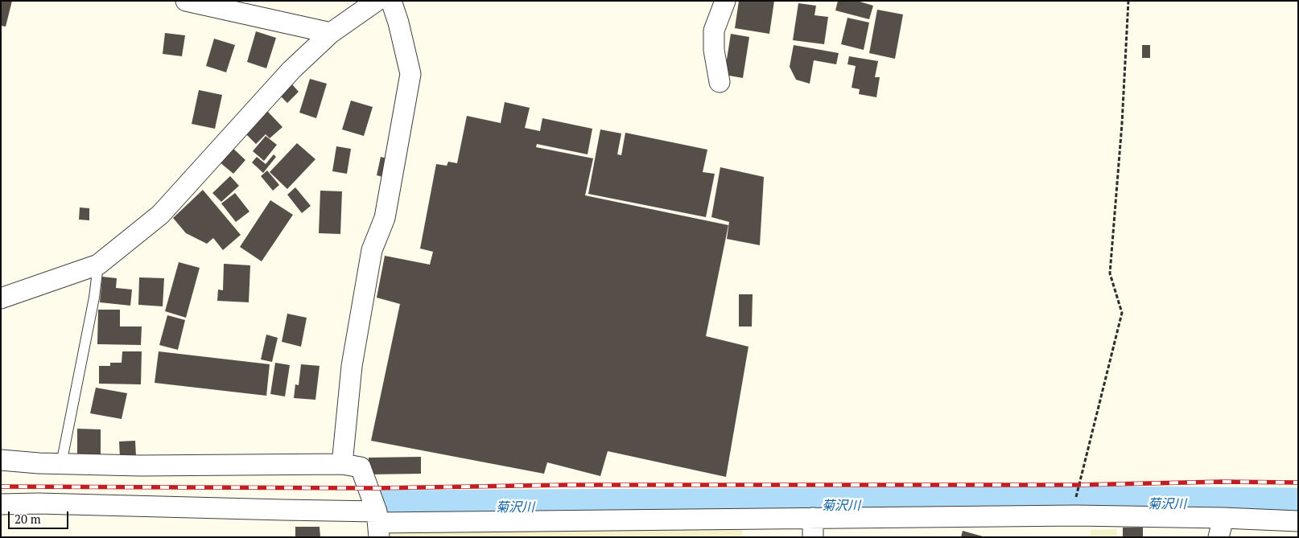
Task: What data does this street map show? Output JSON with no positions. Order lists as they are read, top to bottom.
{
  "water": ["菊沢川"],
  "scale_bar": "20 m"
}
